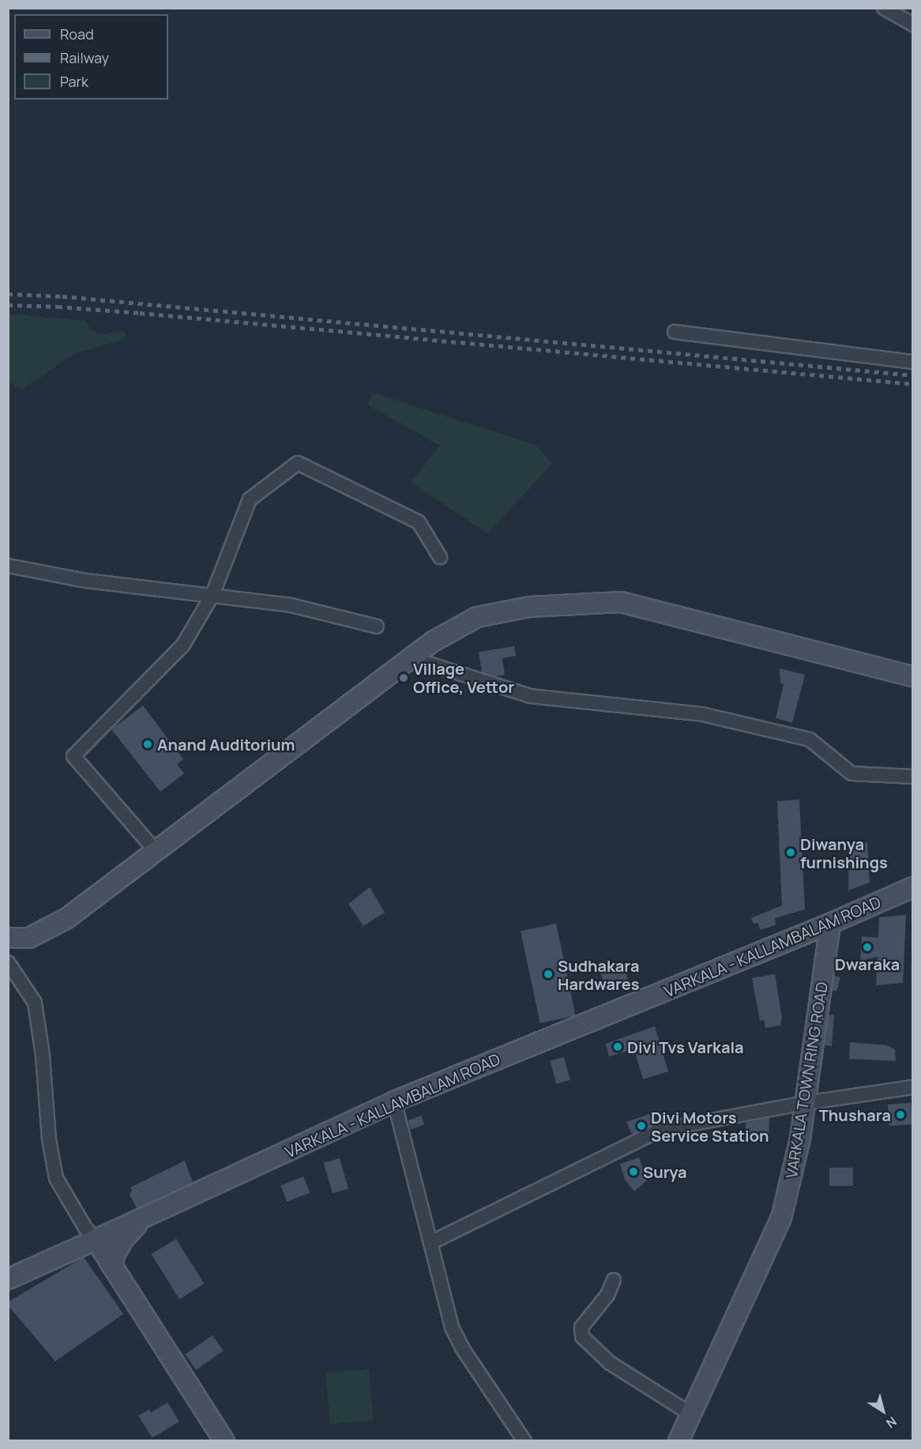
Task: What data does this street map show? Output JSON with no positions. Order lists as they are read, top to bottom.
{
  "streets": {
    "main road": ["VARKALA - KALLAMBALAM ROAD", "VARKALA TOWN RING ROAD"]
  },
  "crossings": [
    ["VARKALA - KALLAMBALAM ROAD", "VARKALA TOWN RING ROAD"]
  ],
  "places": [
    "Village Office, Vettor",
    "Anand Auditorium",
    "Diwanya furnishings",
    "Dwaraka",
    "Sudhakara Hardwares",
    "Divi Tvs Varkala",
    "Thushara",
    "Divi Motors Service Station",
    "Surya"
  ],
  "legend": ["Road", "Railway", "Park"],
  "north": "bottom right"
}
